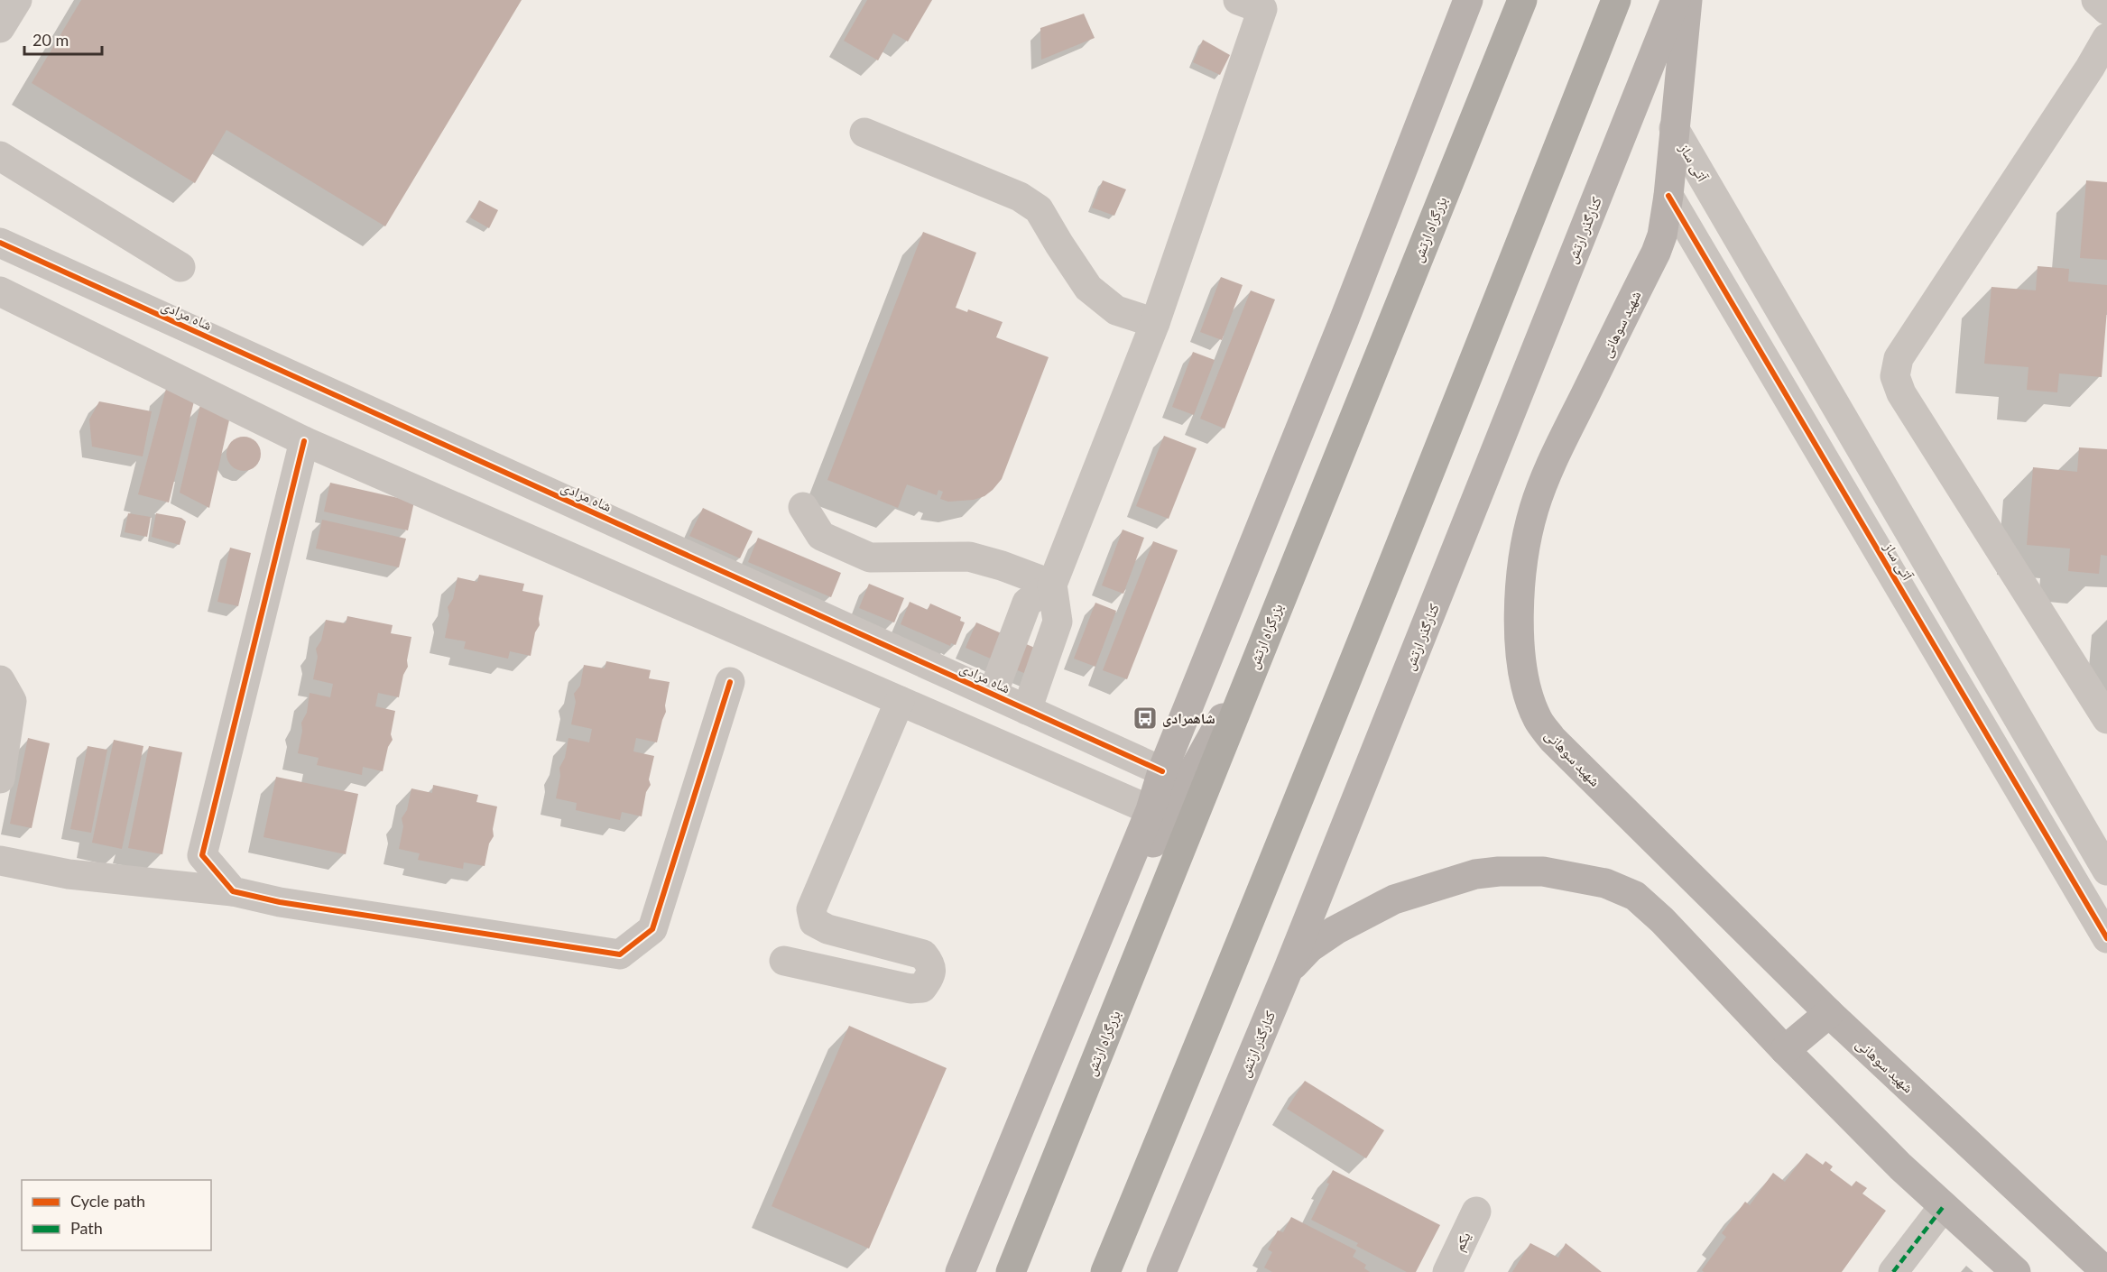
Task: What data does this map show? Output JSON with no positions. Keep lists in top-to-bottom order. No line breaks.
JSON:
{"streets":{"highway":["بزرگراه ارتش"],"main road":["کنارگذر ارتش","شهید سوهانی"],"street":["آتی ساز","شاه مرادی","یکم"]},"crossings":[["آتی ساز","شهید سوهانی"]],"places":{"bus stop":["شاهمرادی"]},"legend":["Cycle path","Path"],"scale_bar":"20 m"}
